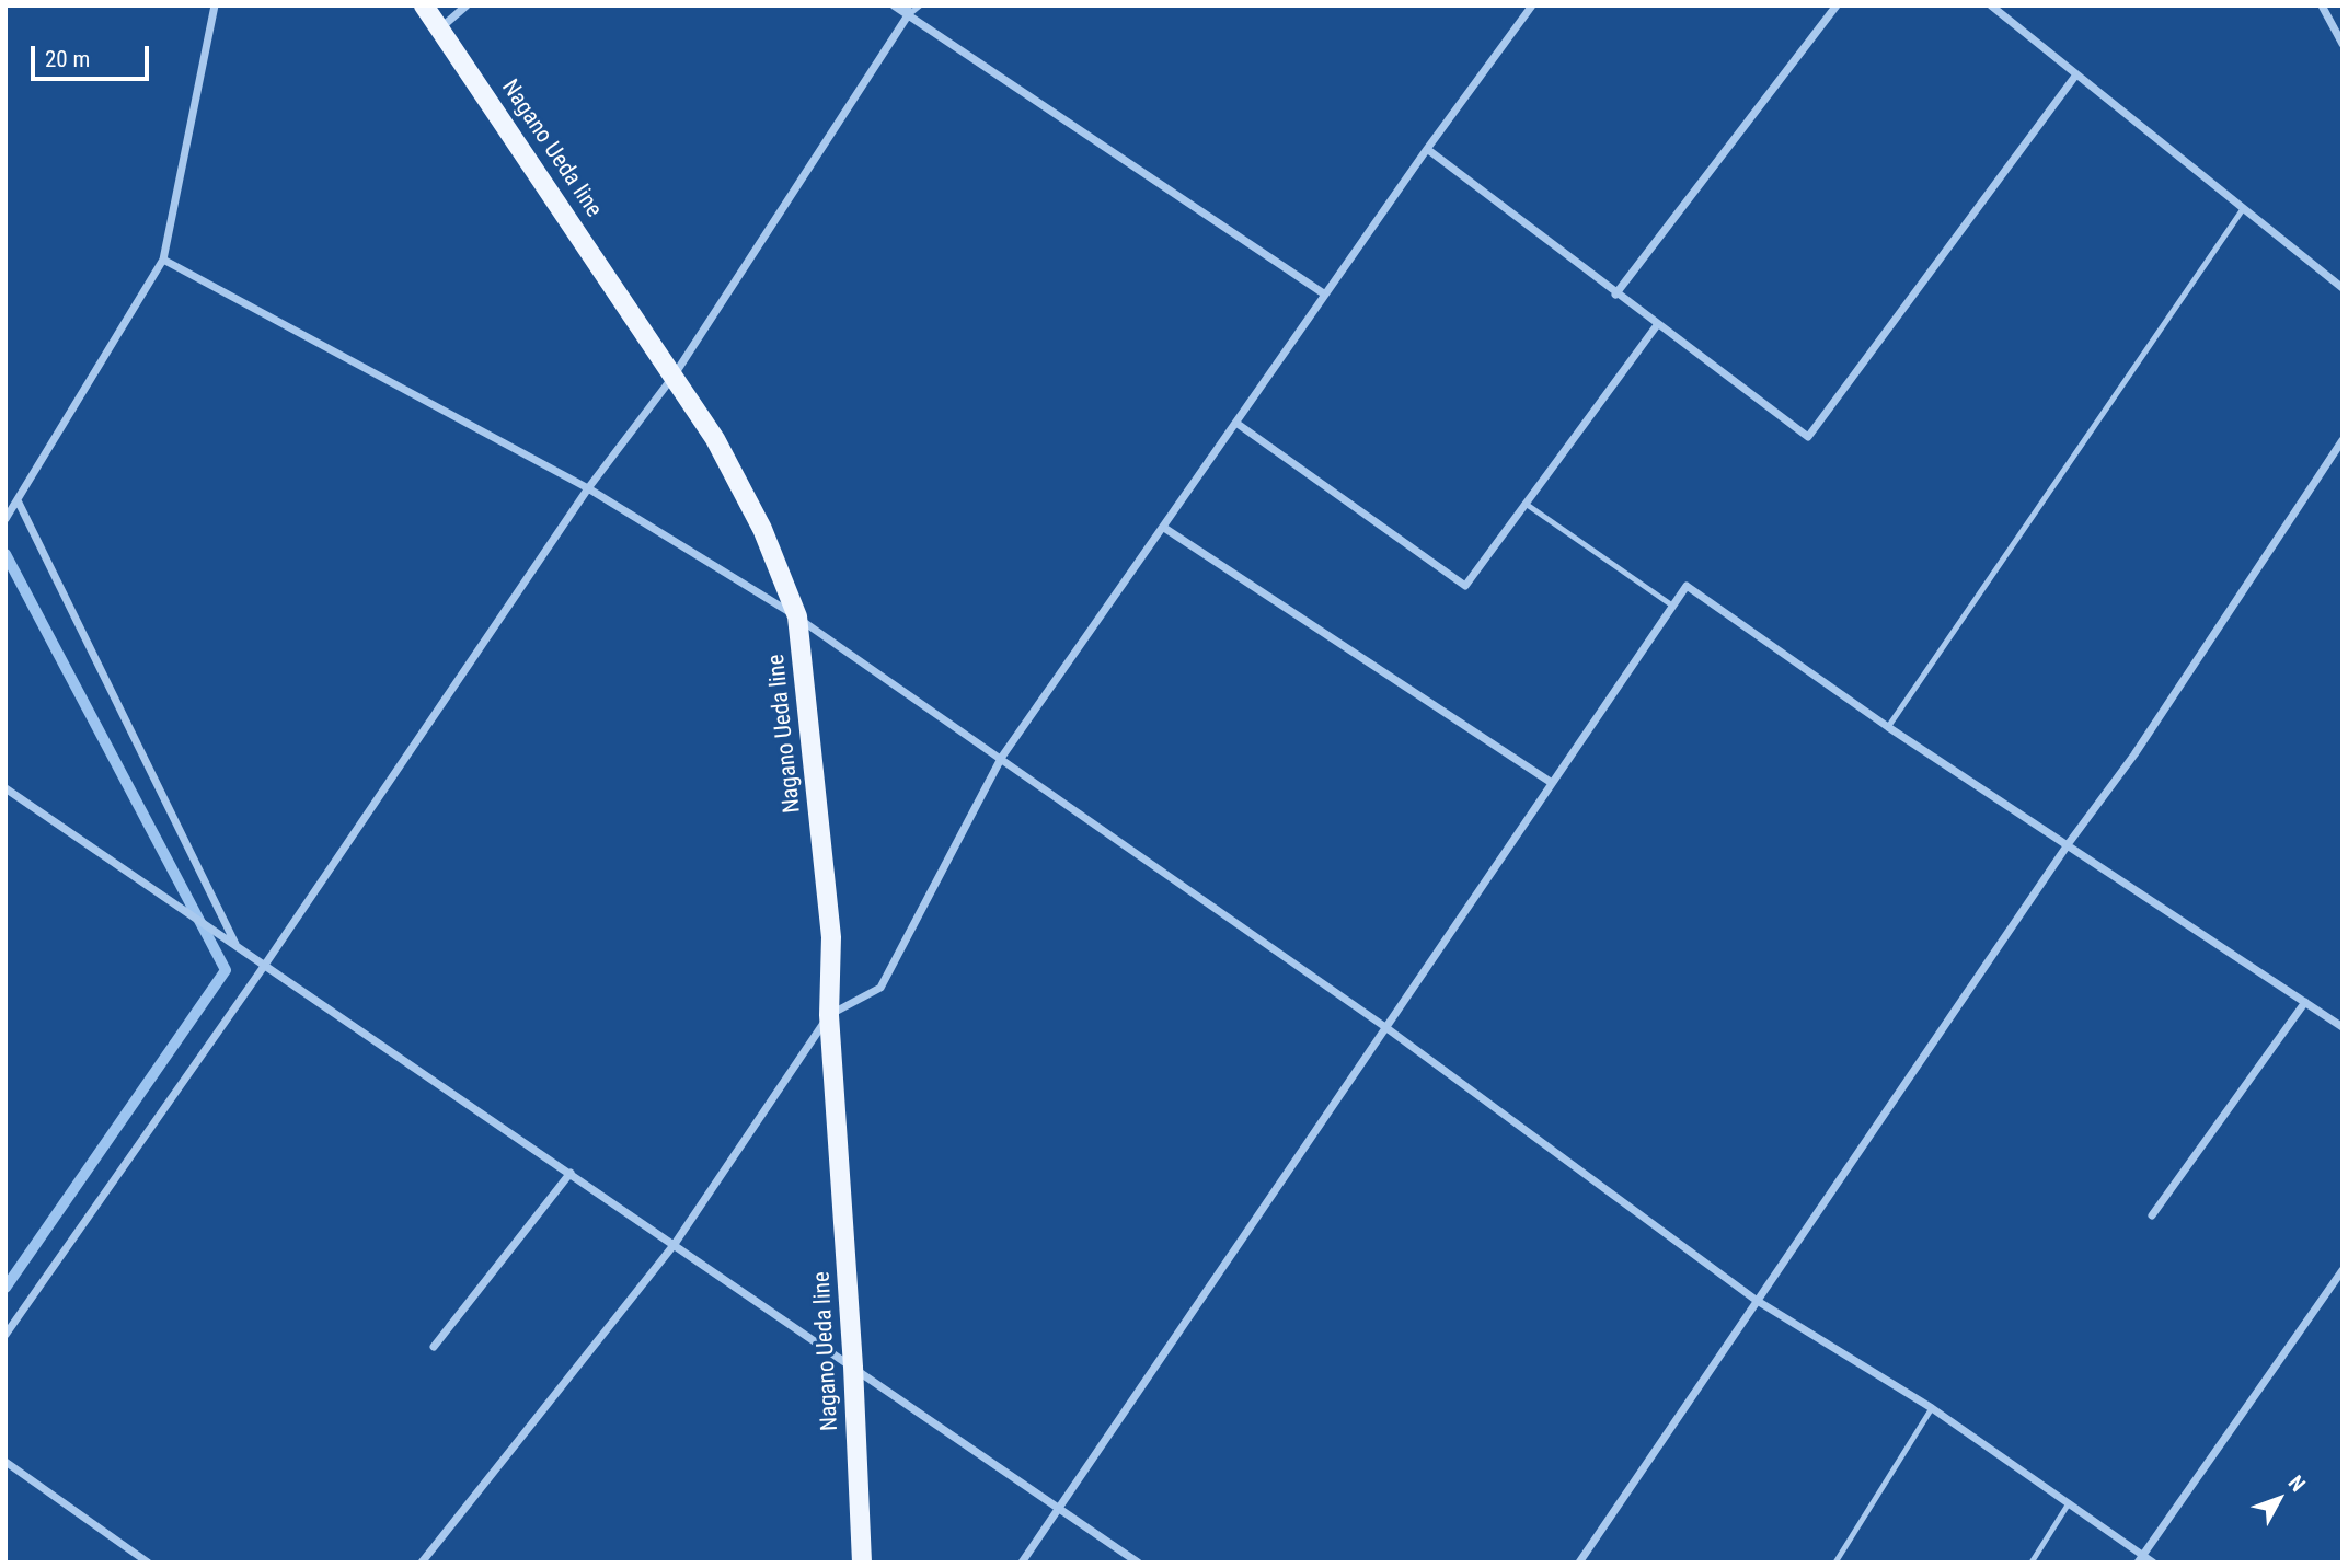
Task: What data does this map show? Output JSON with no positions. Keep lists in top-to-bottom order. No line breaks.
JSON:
{"streets":{"main road":["Nagano Ueda line"]},"scale_bar":"20 m","north":"top right"}
